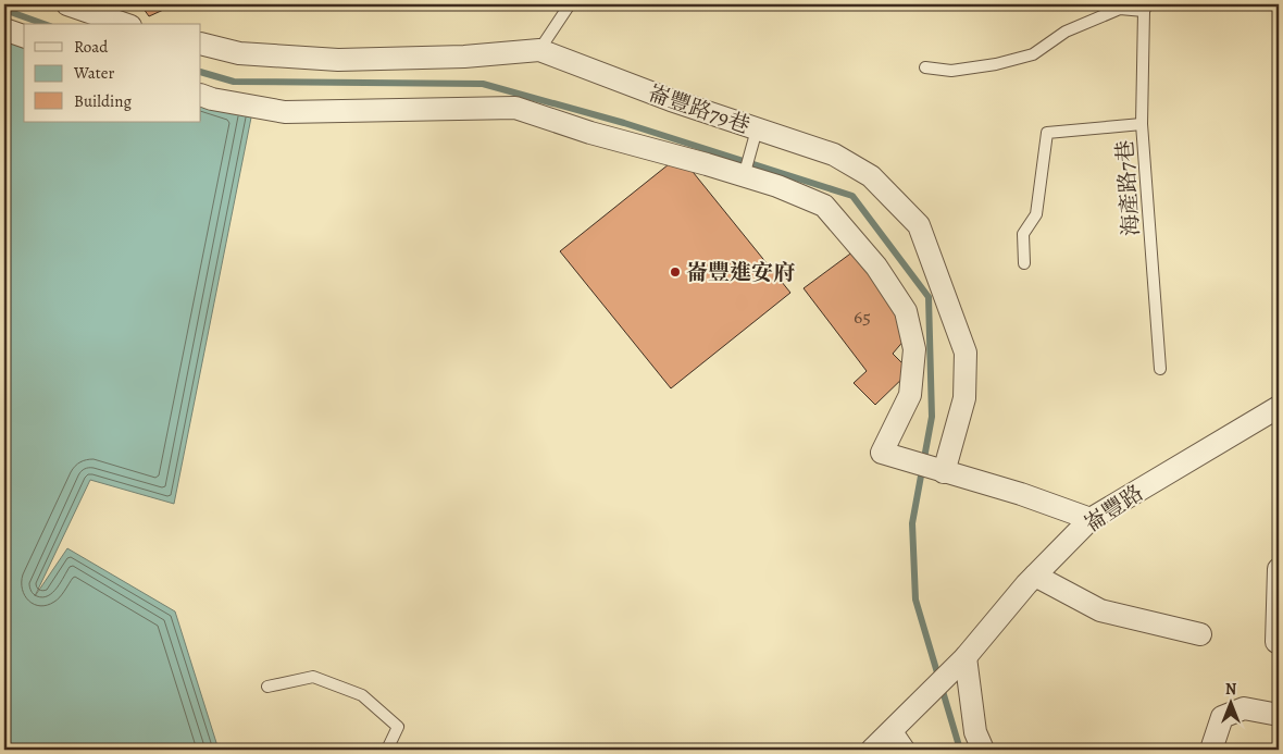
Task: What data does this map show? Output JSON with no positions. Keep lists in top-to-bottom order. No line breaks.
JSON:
{"streets":{"street":["崙豐路79巷","崙豐路"],"lane":["海產路7巷"]},"places":["崙豐進安府"],"house_numbers":["65"],"legend":["Road","Water","Building"],"north":"top"}
